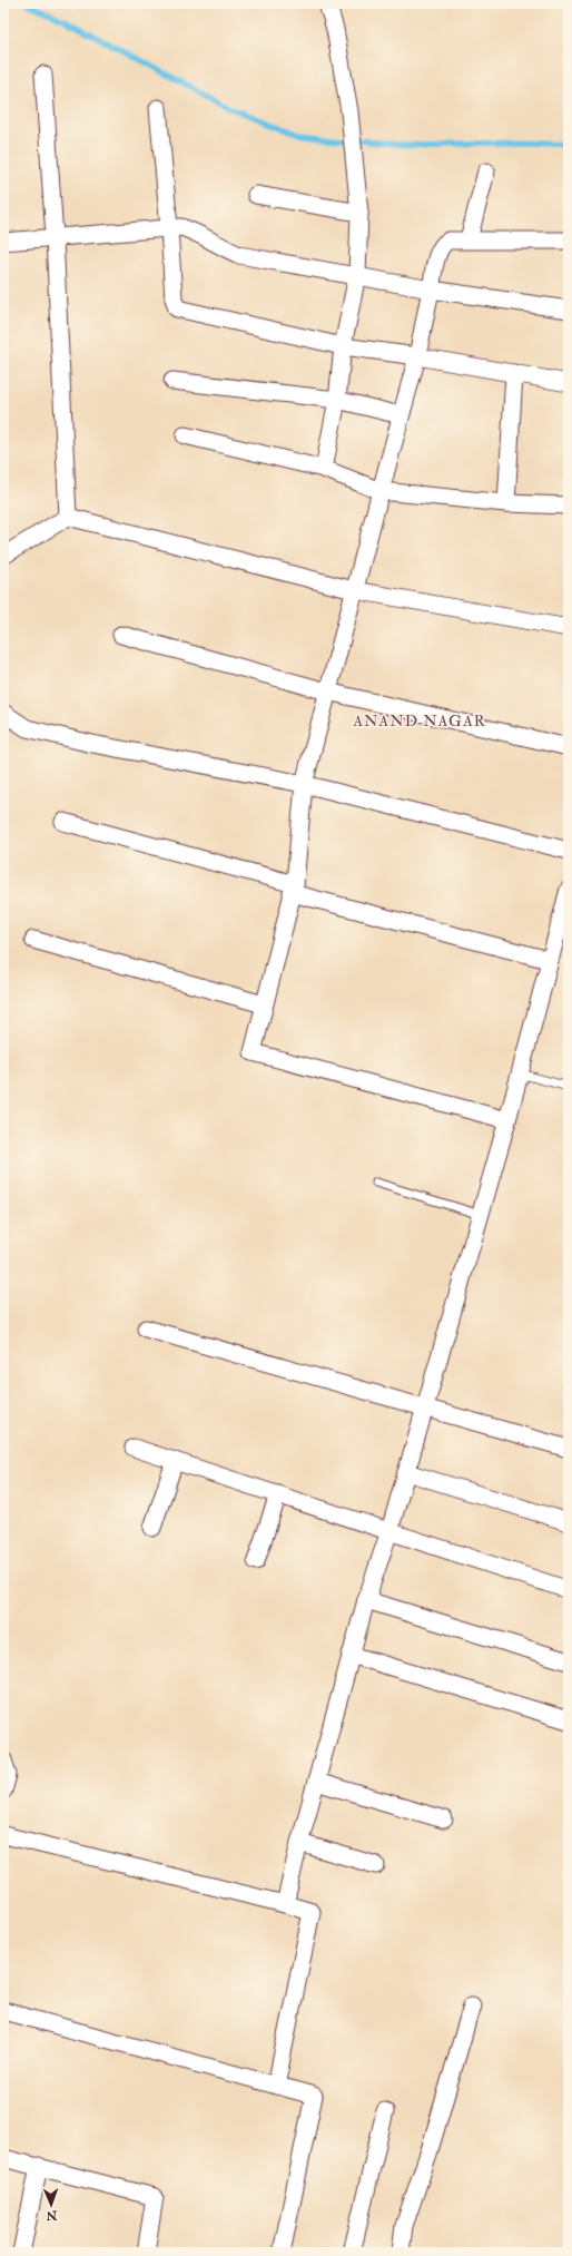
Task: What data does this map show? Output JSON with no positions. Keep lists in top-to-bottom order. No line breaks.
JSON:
{"districts":["ANAND NAGAR"],"north":"bottom"}
